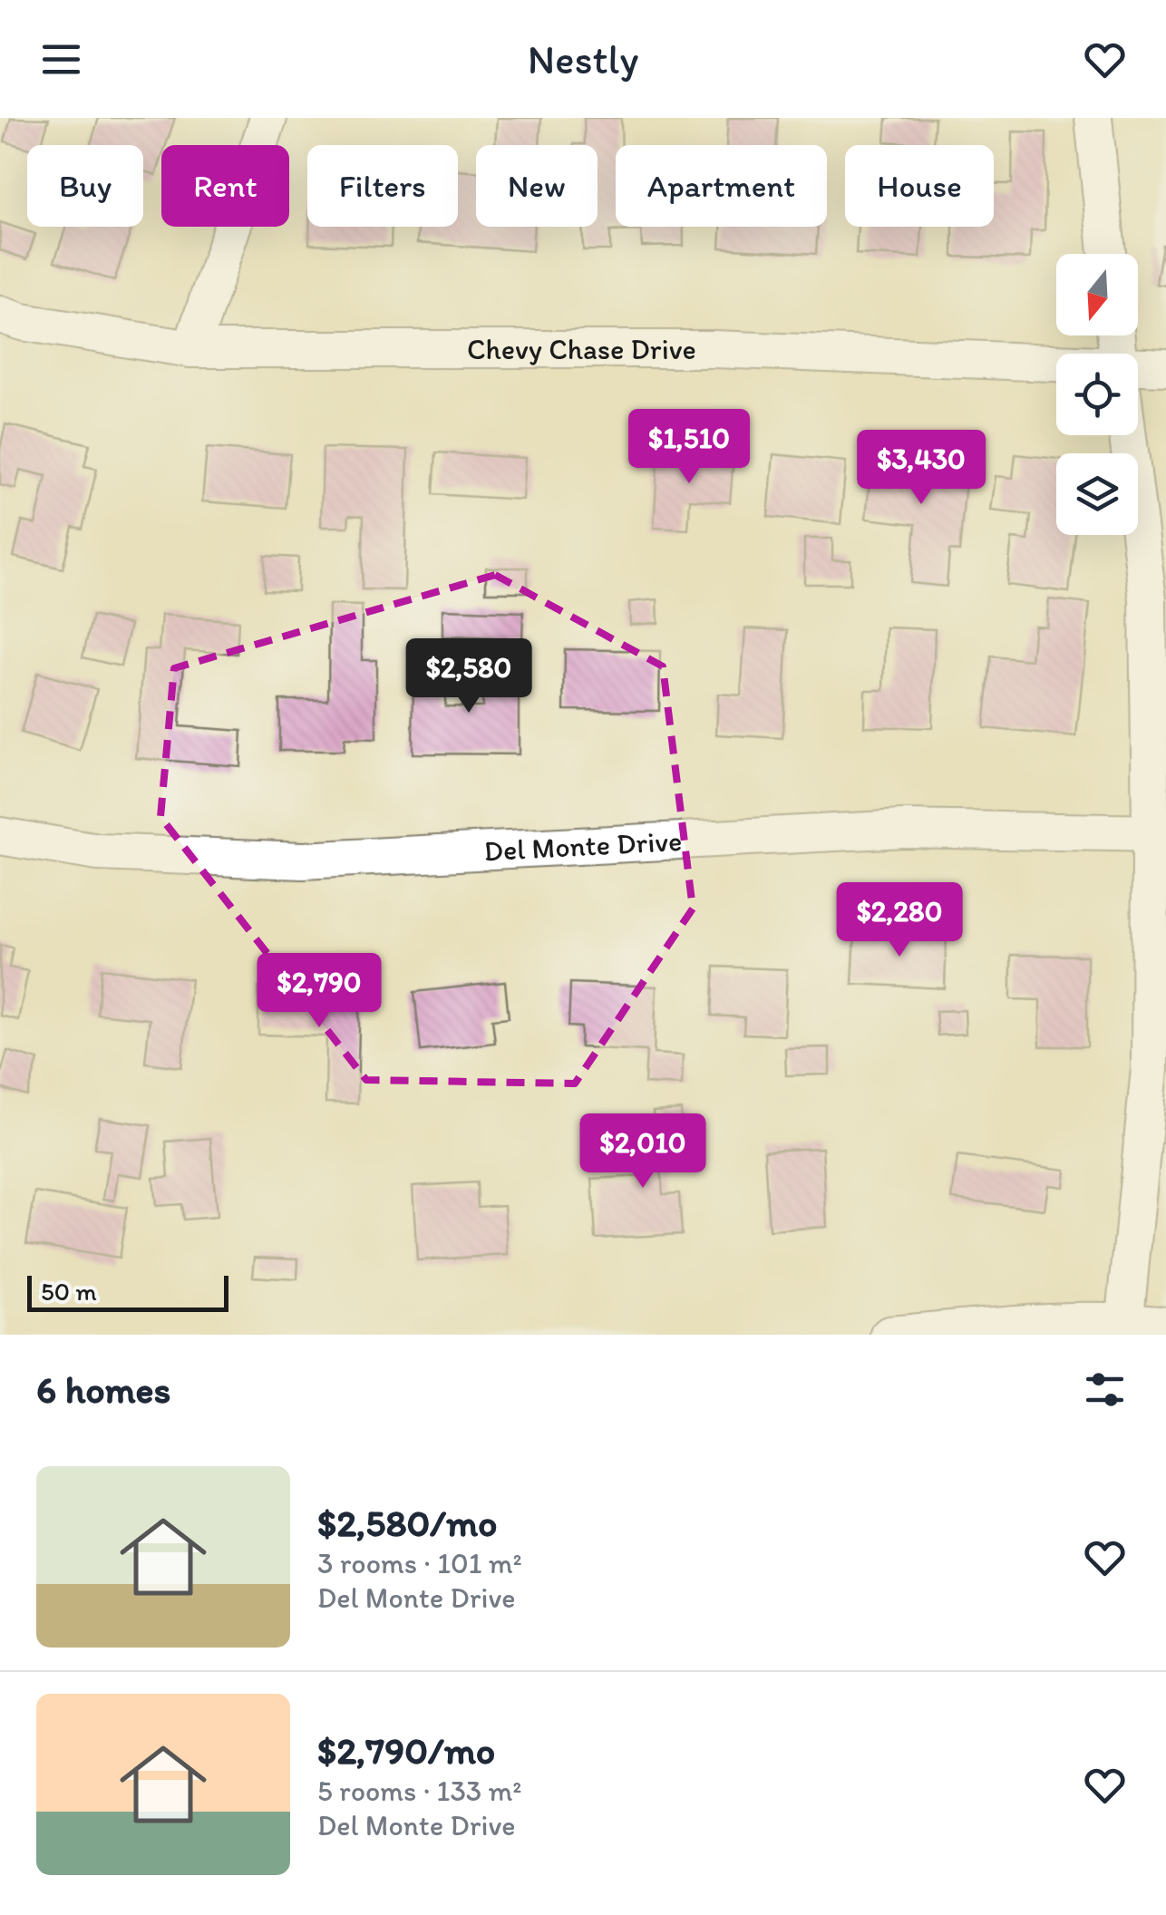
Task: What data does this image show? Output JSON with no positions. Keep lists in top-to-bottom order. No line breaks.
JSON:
{"streets":{"street":["Chevy Chase Drive","Del Monte Drive"]},"scale_bar":"50 m","north":"bottom","page":{"header":"Nestly","chip":["Buy","Rent","Filters","New","Apartment","House"],"price":["$1,510","$3,430","$2,580","$2,280","$2,790","$2,010"],"scale":"50 m","heading":"6 homes","list":[{"name":"$2,580/mo","note":"3 rooms · 101 m² · Del Monte Drive"},{"name":"$2,790/mo","note":"5 rooms · 133 m² · Del Monte Drive"}]}}
